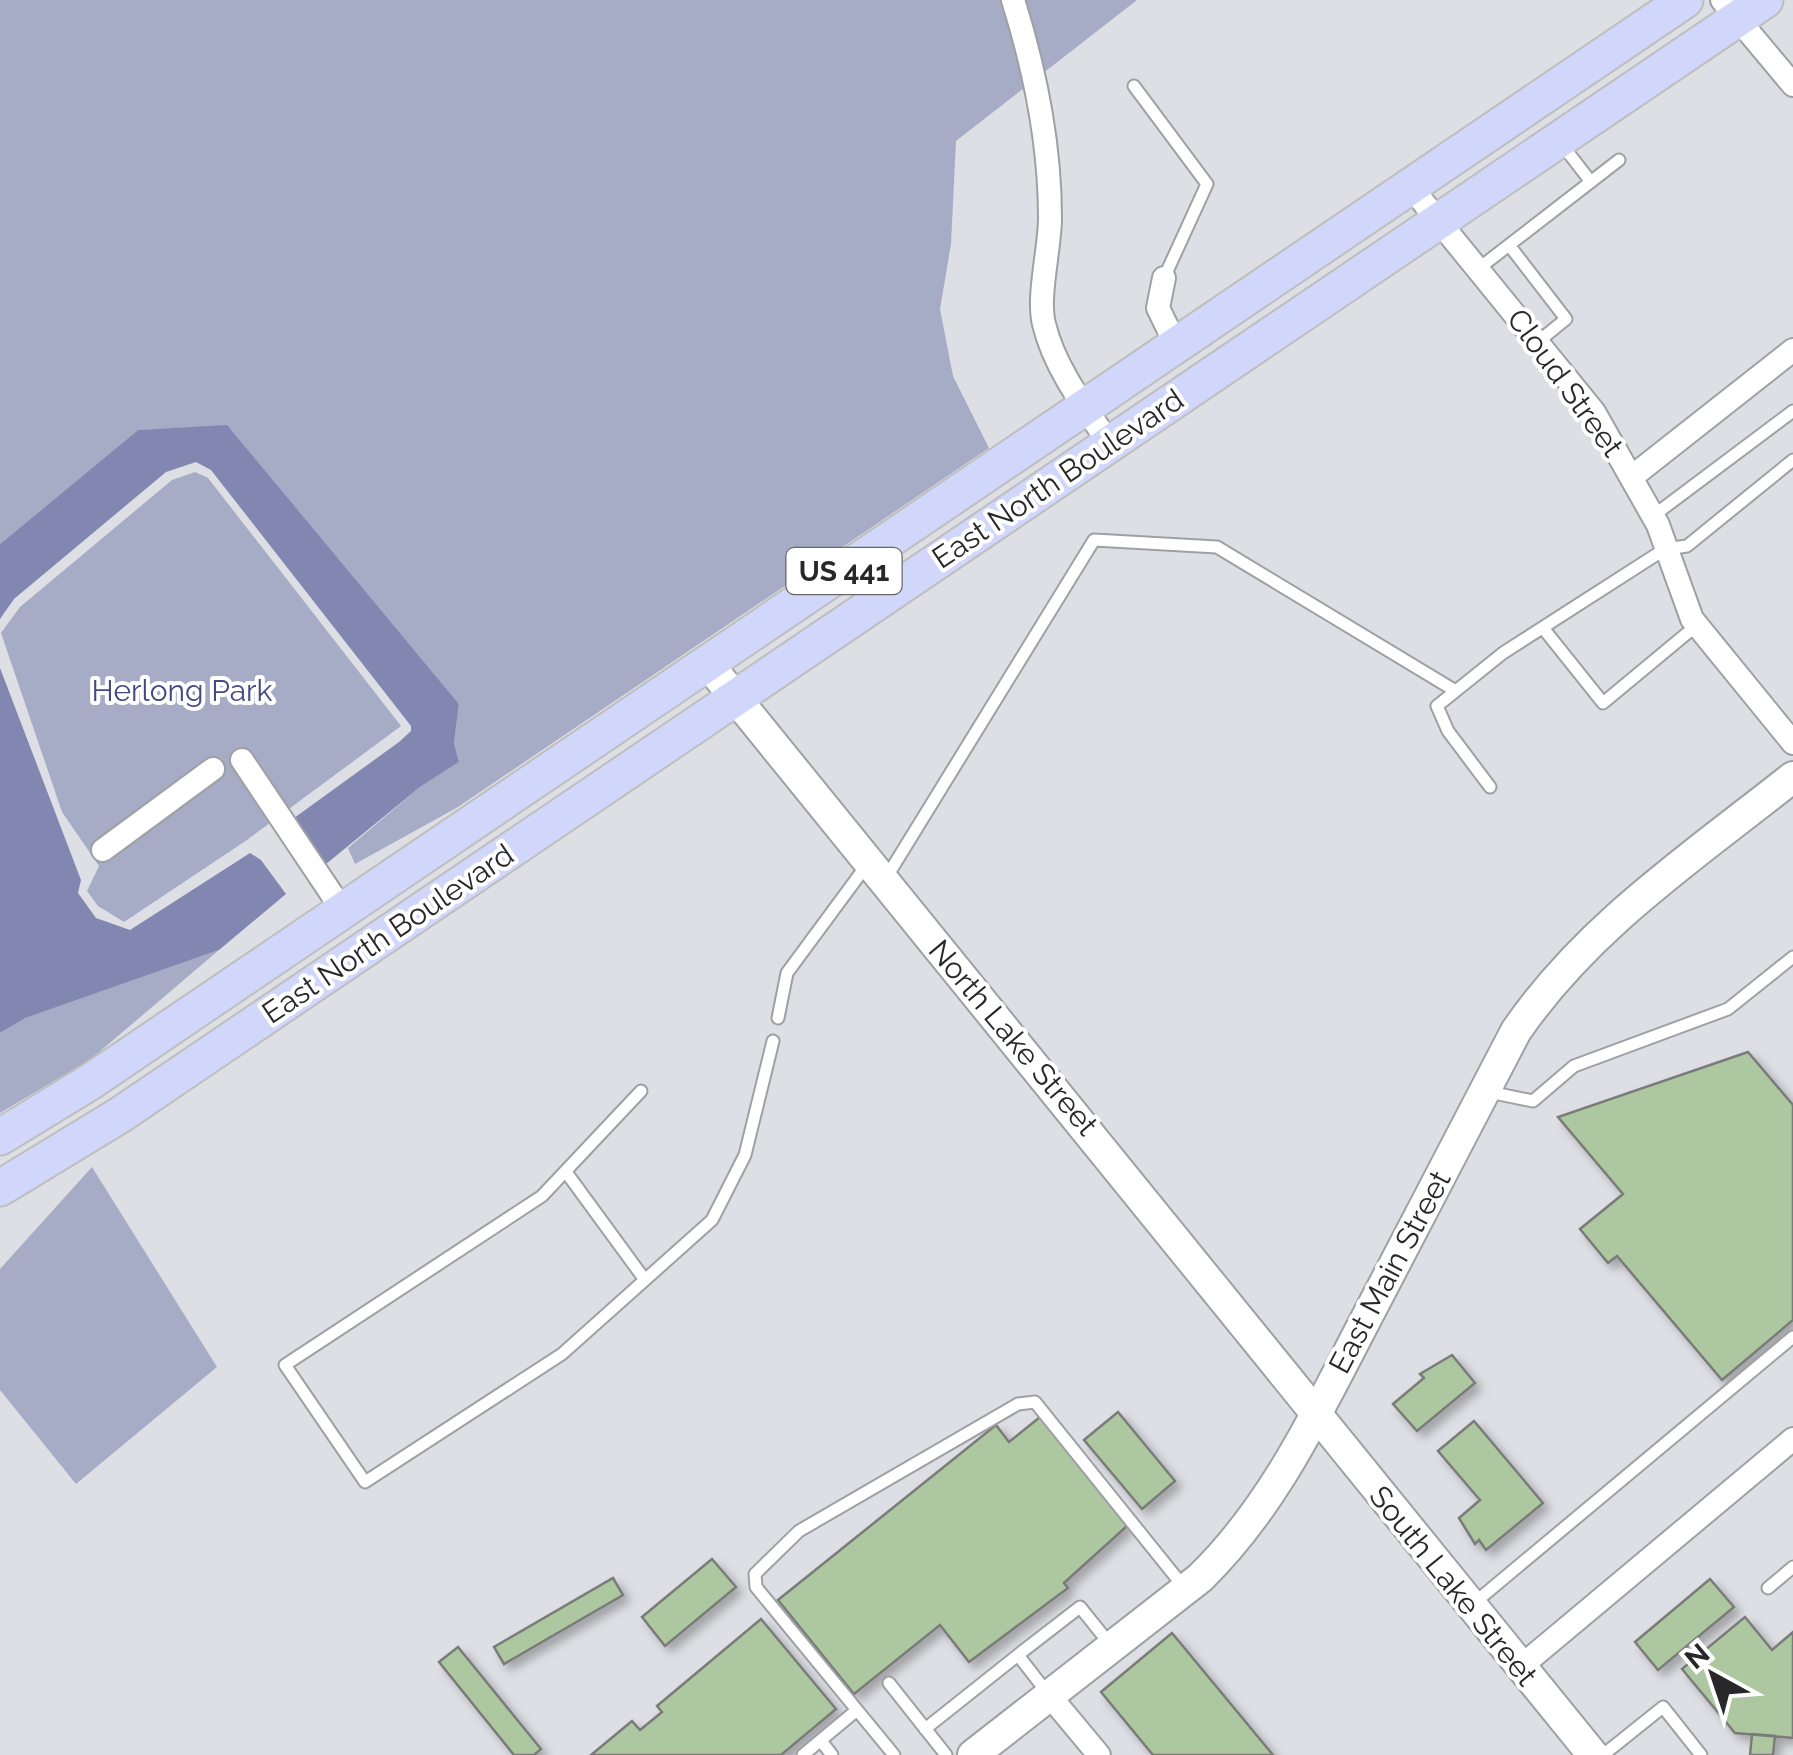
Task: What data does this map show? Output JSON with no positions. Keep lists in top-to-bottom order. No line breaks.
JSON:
{"streets":{"main road":["East North Boulevard","US 441"],"street":["Cloud Street","North Lake Street","East Main Street","South Lake Street"]},"crossings":[["Cloud Street","East North Boulevard"],["East North Boulevard","North Lake Street"],["North Lake Street","East Main Street"],["North Lake Street","South Lake Street"],["East Main Street","South Lake Street"]],"parks":["Herlong Park"],"north":"top left"}
